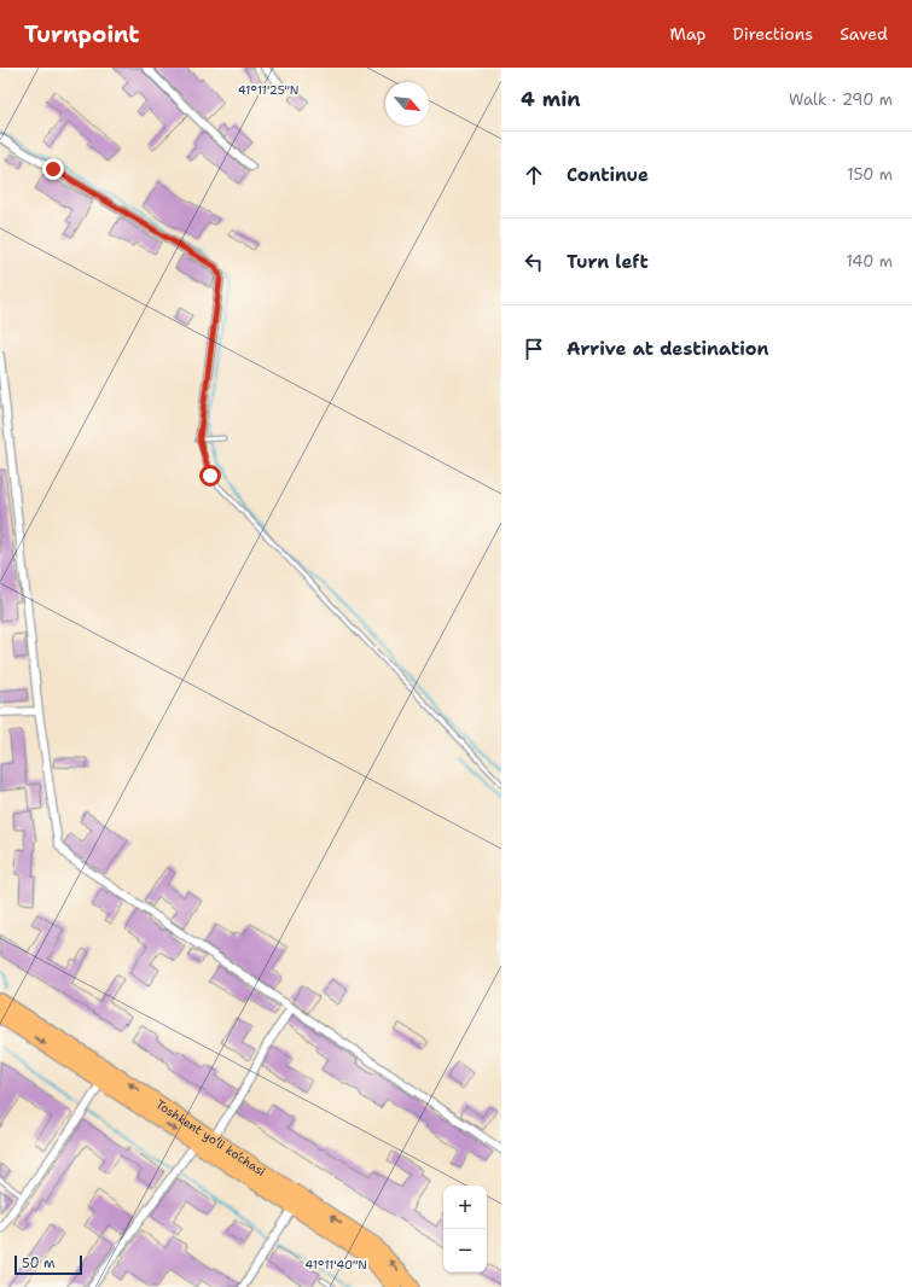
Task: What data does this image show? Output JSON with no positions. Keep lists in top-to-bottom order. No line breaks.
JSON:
{"streets":{"highway":["Toshkent yo‘li ko‘chasi"]},"scale_bar":"50 m","north":"bottom right","page":{"header":"Turnpoint","nav":["Map","Directions","Saved"],"heading":["4 min","Walk · 290 m"],"list":[["Continue","150 m"],["Turn left","140 m"],"Arrive at destination"],"map_buttons":["+","−"],"scale":"50 m"},"coordinates":["41°11'25\"N","41°11'40\"N"]}
